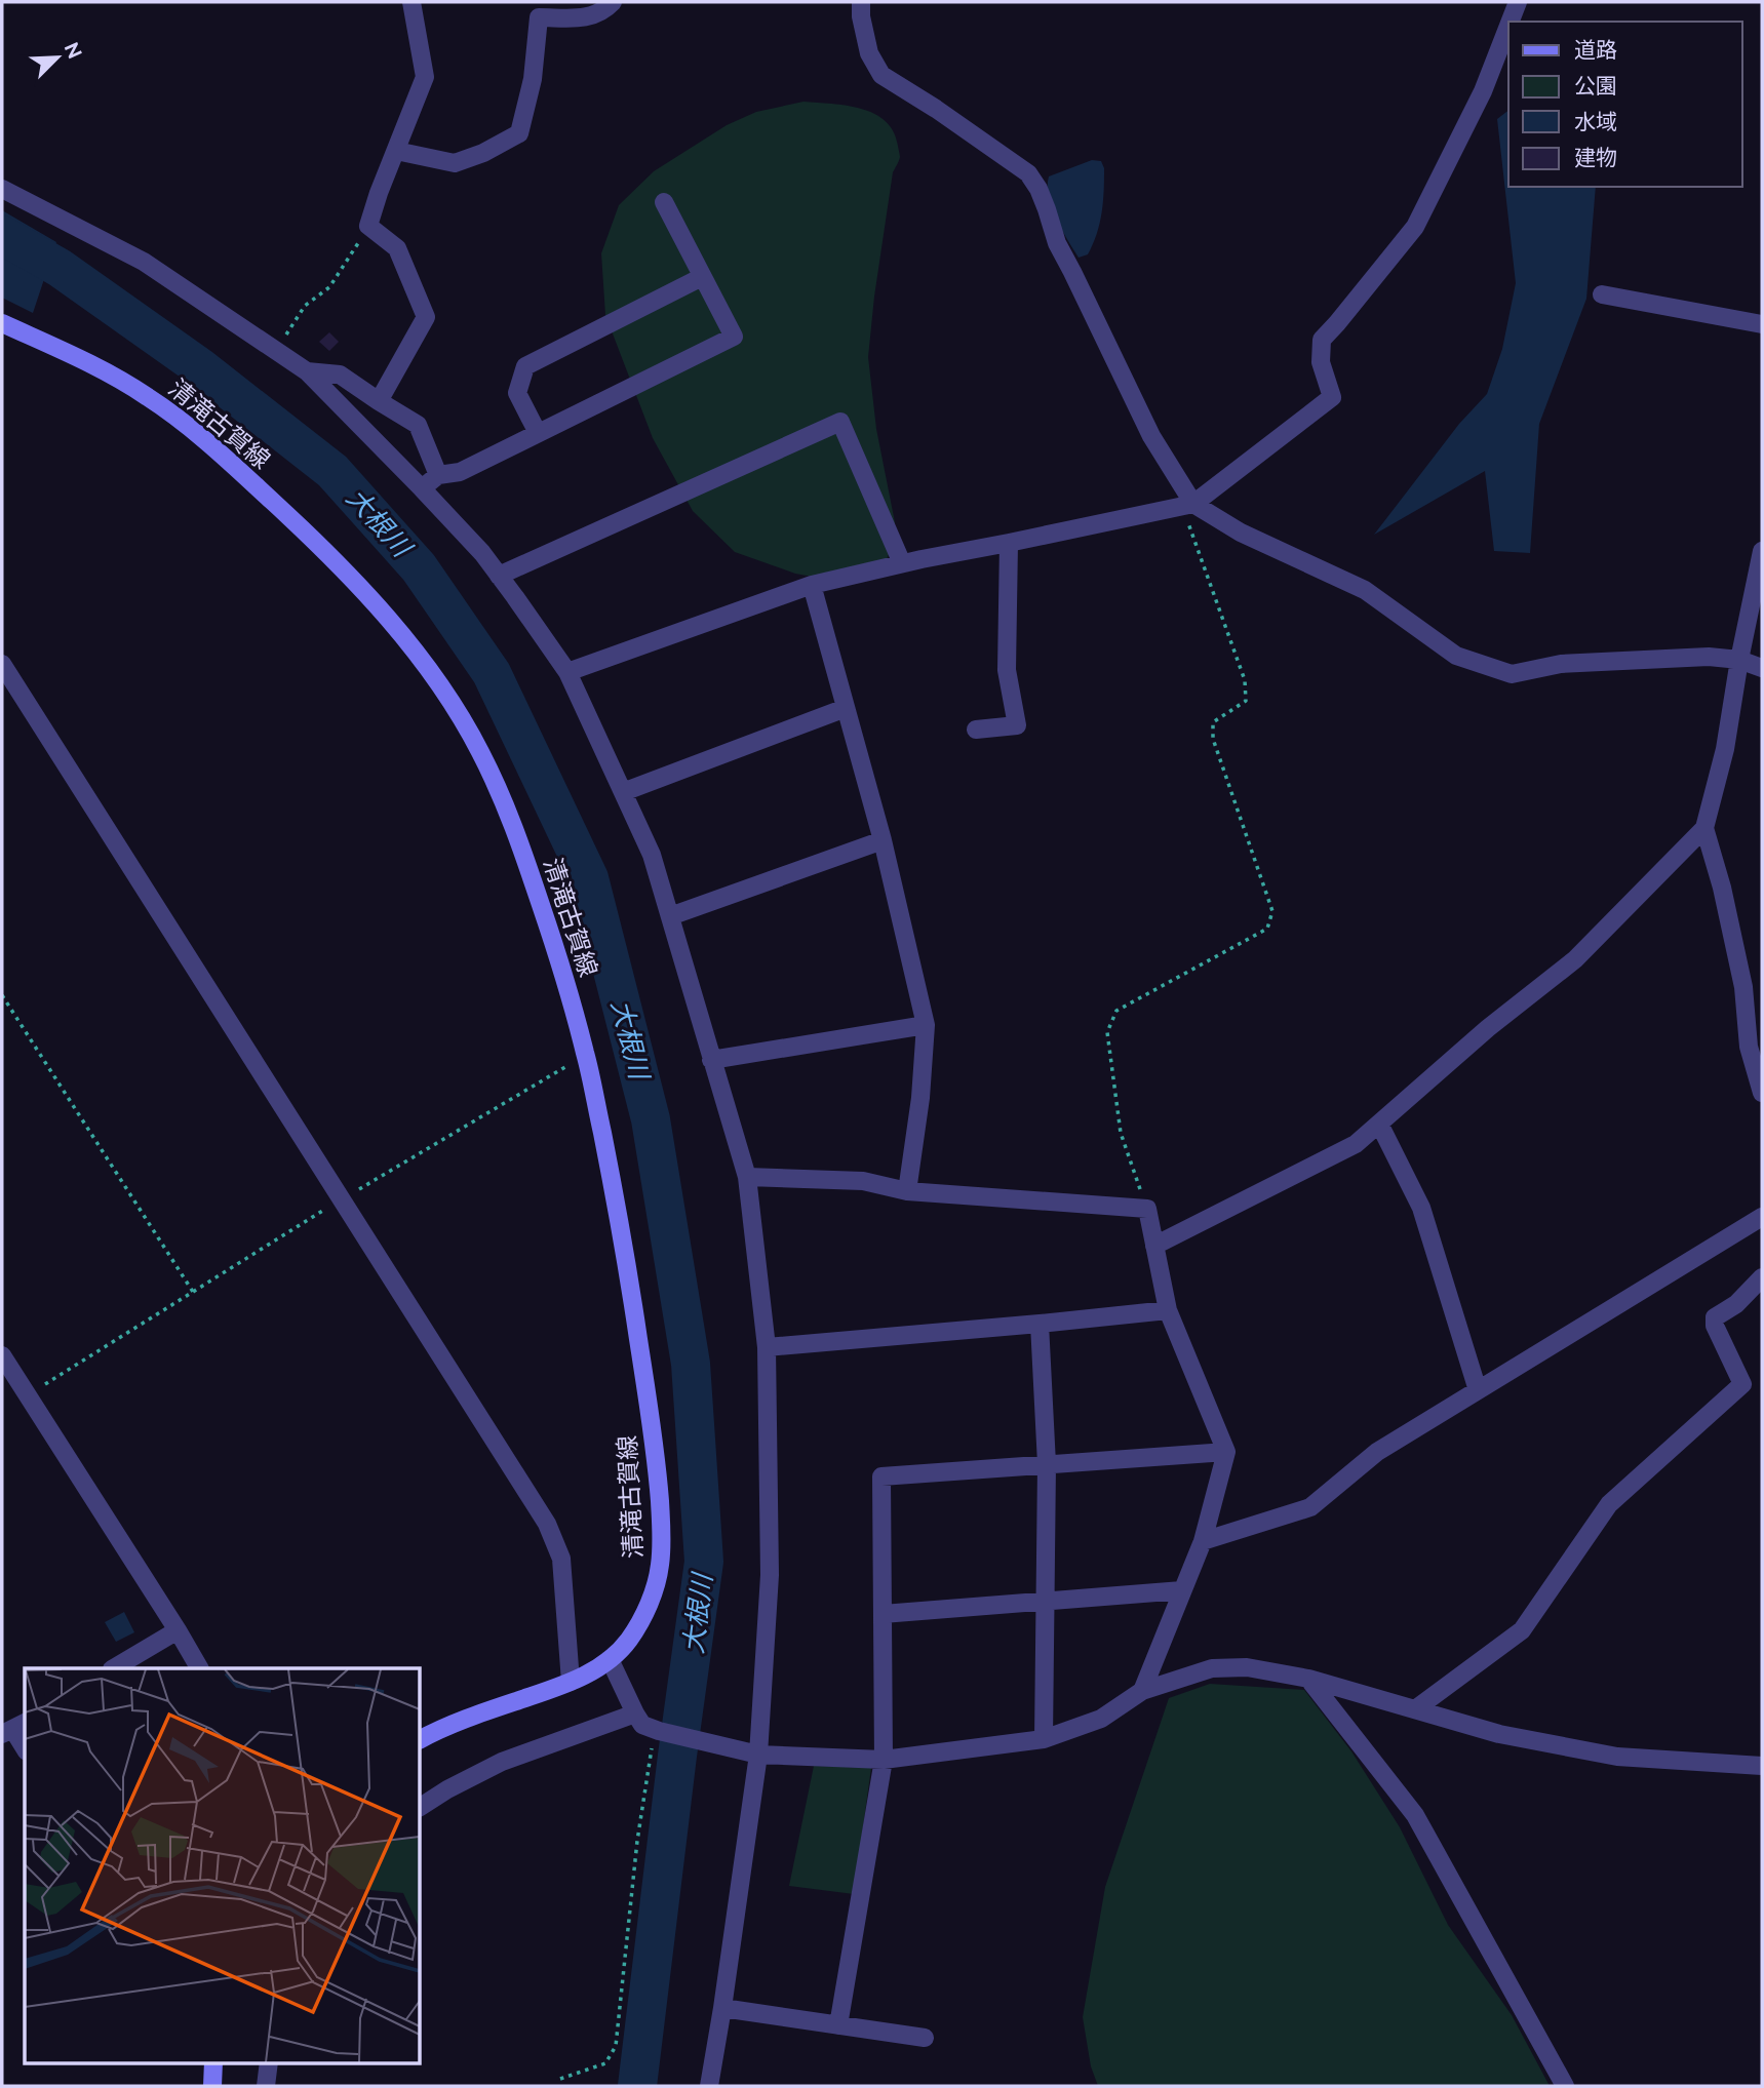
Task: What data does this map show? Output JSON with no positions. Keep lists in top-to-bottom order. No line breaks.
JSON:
{"streets":{"main road":["清滝古賀線"]},"water":["大根川"],"legend":["道路","公園","水域","建物"],"north":"top right"}
